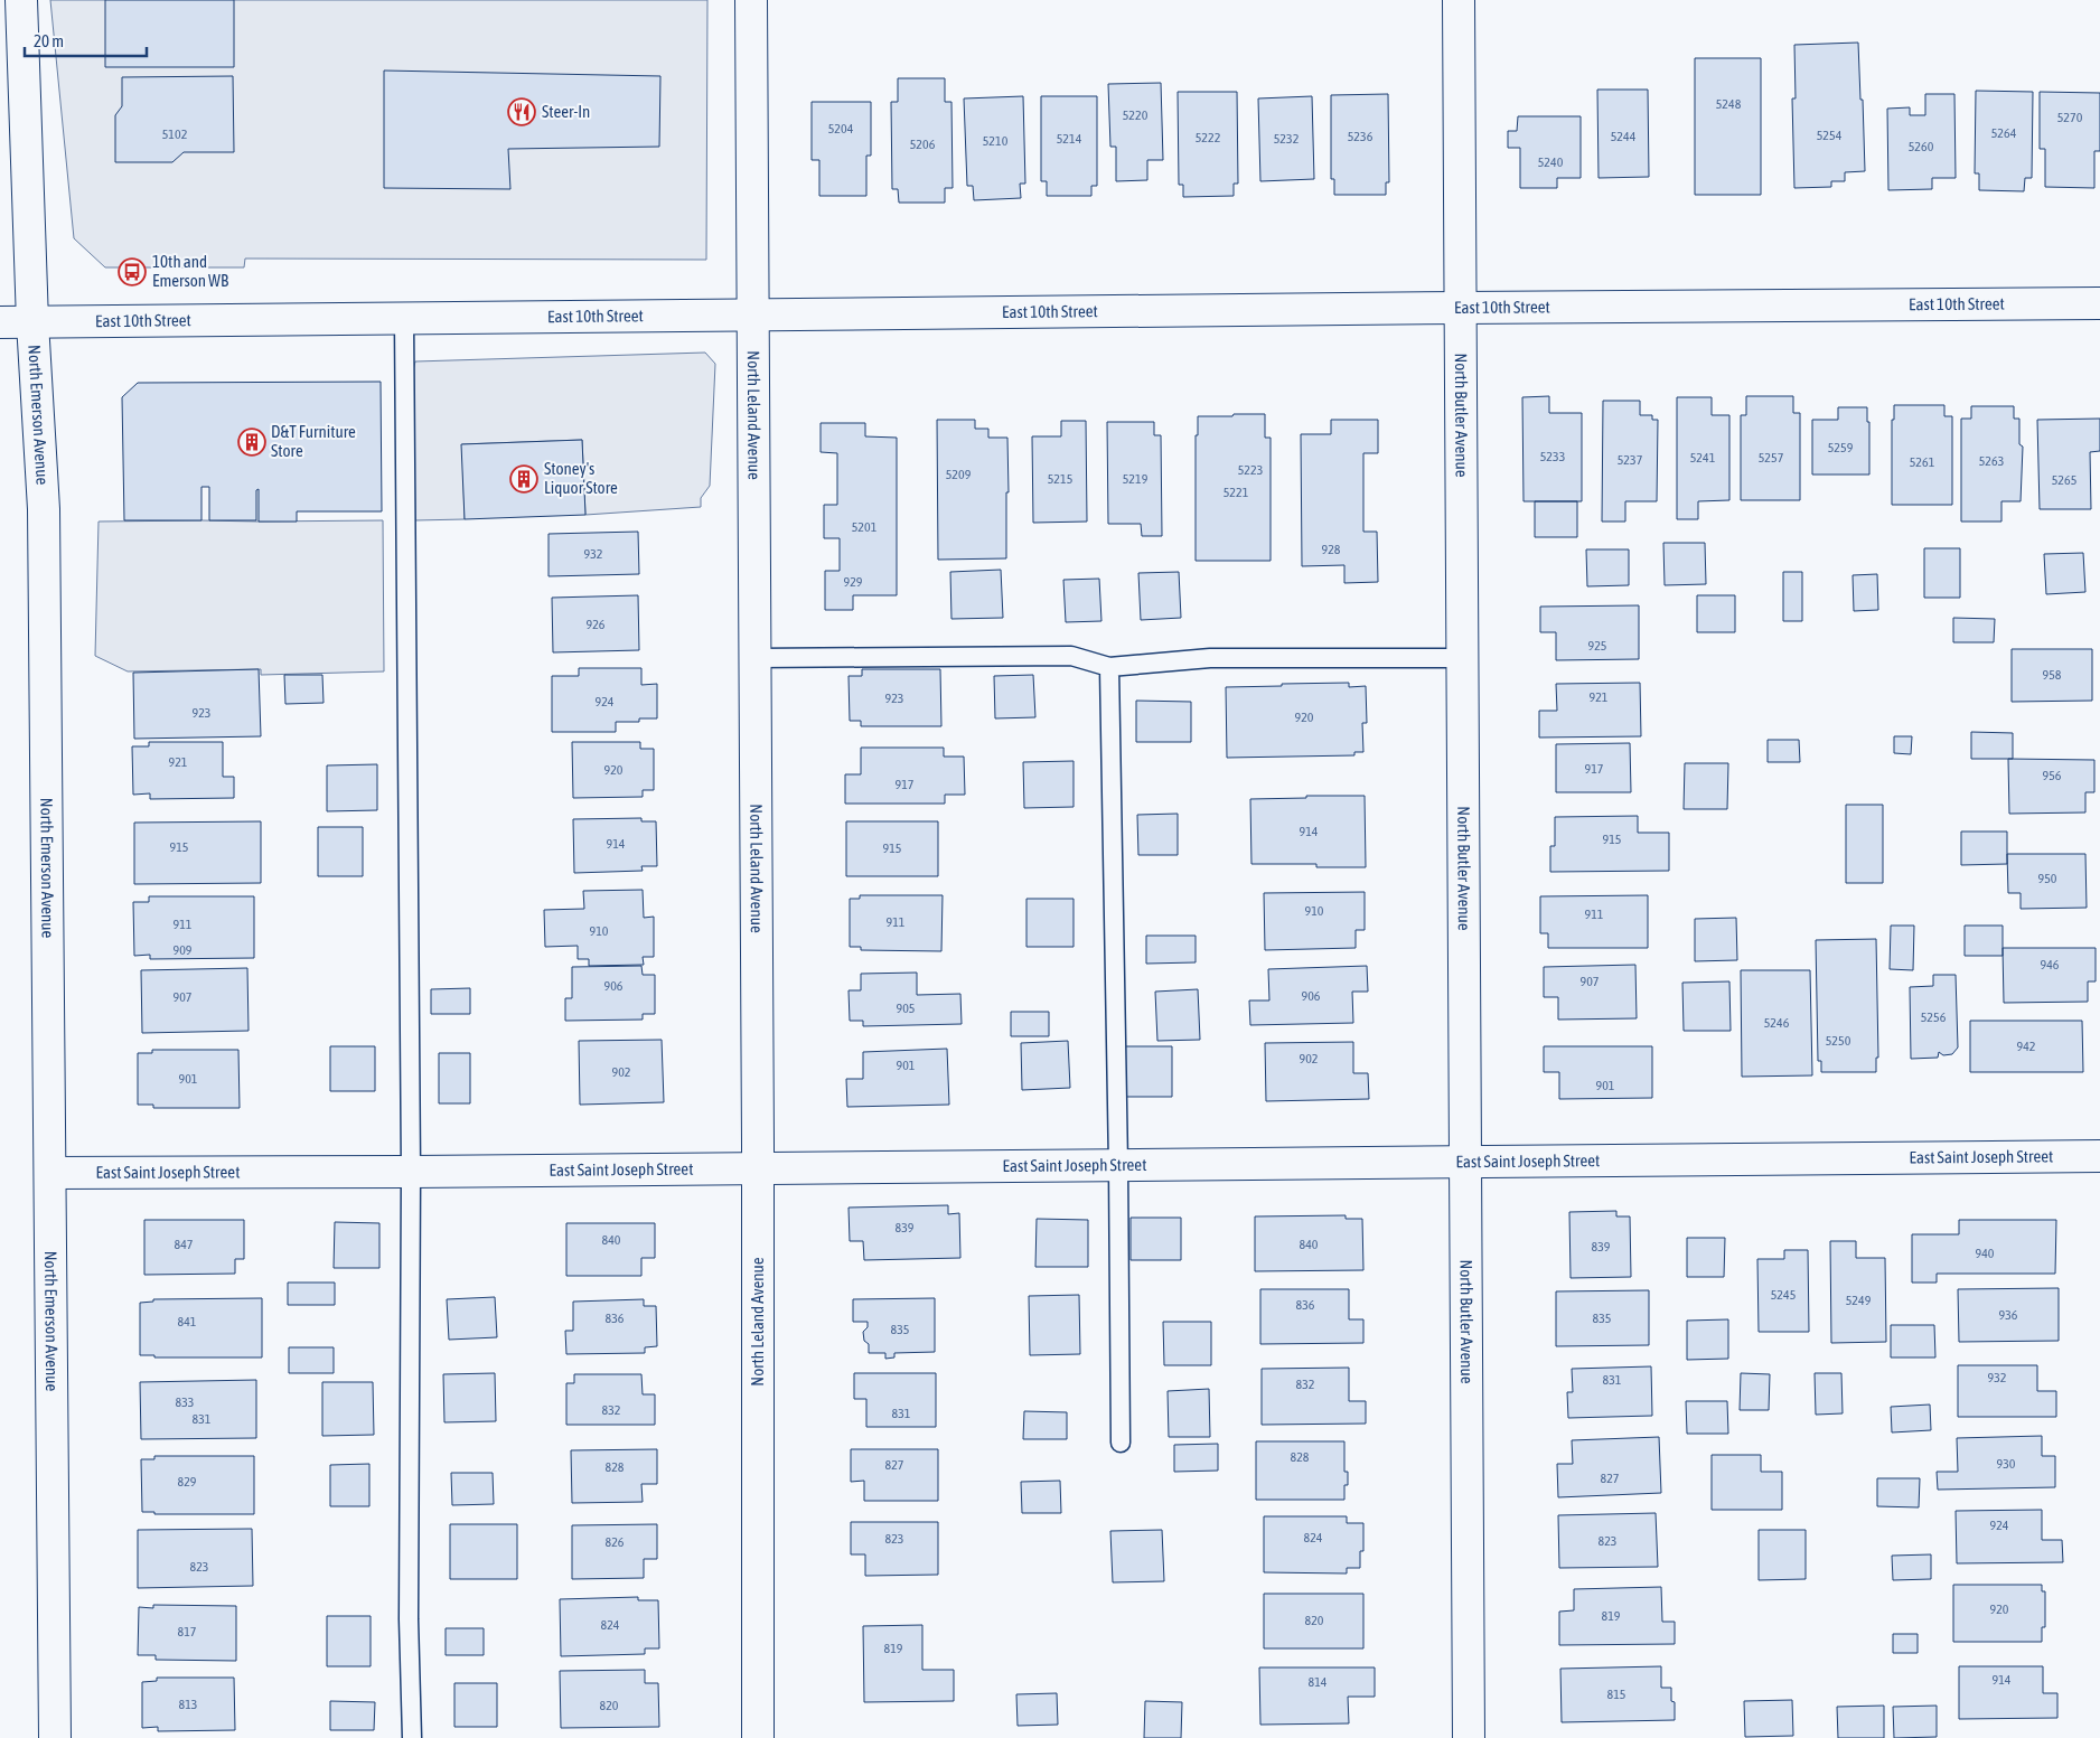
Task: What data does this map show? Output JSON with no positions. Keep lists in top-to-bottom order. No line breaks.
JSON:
{"streets":{"street":["East 10th Street","North Emerson Avenue","North Leland Avenue","North Butler Avenue","East Saint Joseph Street"]},"crossings":[["East 10th Street","North Emerson Avenue"],["East 10th Street","North Leland Avenue"],["East 10th Street","North Butler Avenue"],["North Emerson Avenue","East Saint Joseph Street"],["North Leland Avenue","East Saint Joseph Street"],["North Butler Avenue","East Saint Joseph Street"]],"places":{"restaurant":["Steer-In"],"bus stop":["10th and Emerson WB"],"building":["D&T Furniture Store","Stoney's Liquor Store"]},"house_numbers":["5248","5220","5270","5204","5264","5102","5254","5236","5244","5222","5214","5232","5210","5206","5260","5240","5259","5233","5241","5257","5237","5263","5261","5223","5209","5215","5219","5265","5221","5201","928","932","929","926","925","958","921","923","924","923","920","921","917","920","956","917","914","915","914","915","915","950","910","911","911","911","910","909","946","907","906","906","907","905","5256","5246","5250","942","902","901","902","901","901","839","840","847","840","839","940","5245","5249","836","936","836","835","841","835","932","831","832","833","832","831","831","828","930","827","828","827","829","924","824","823","823","826","823","920","819","820","824","817","819","914","814","815","813","820"],"scale_bar":"20 m"}
